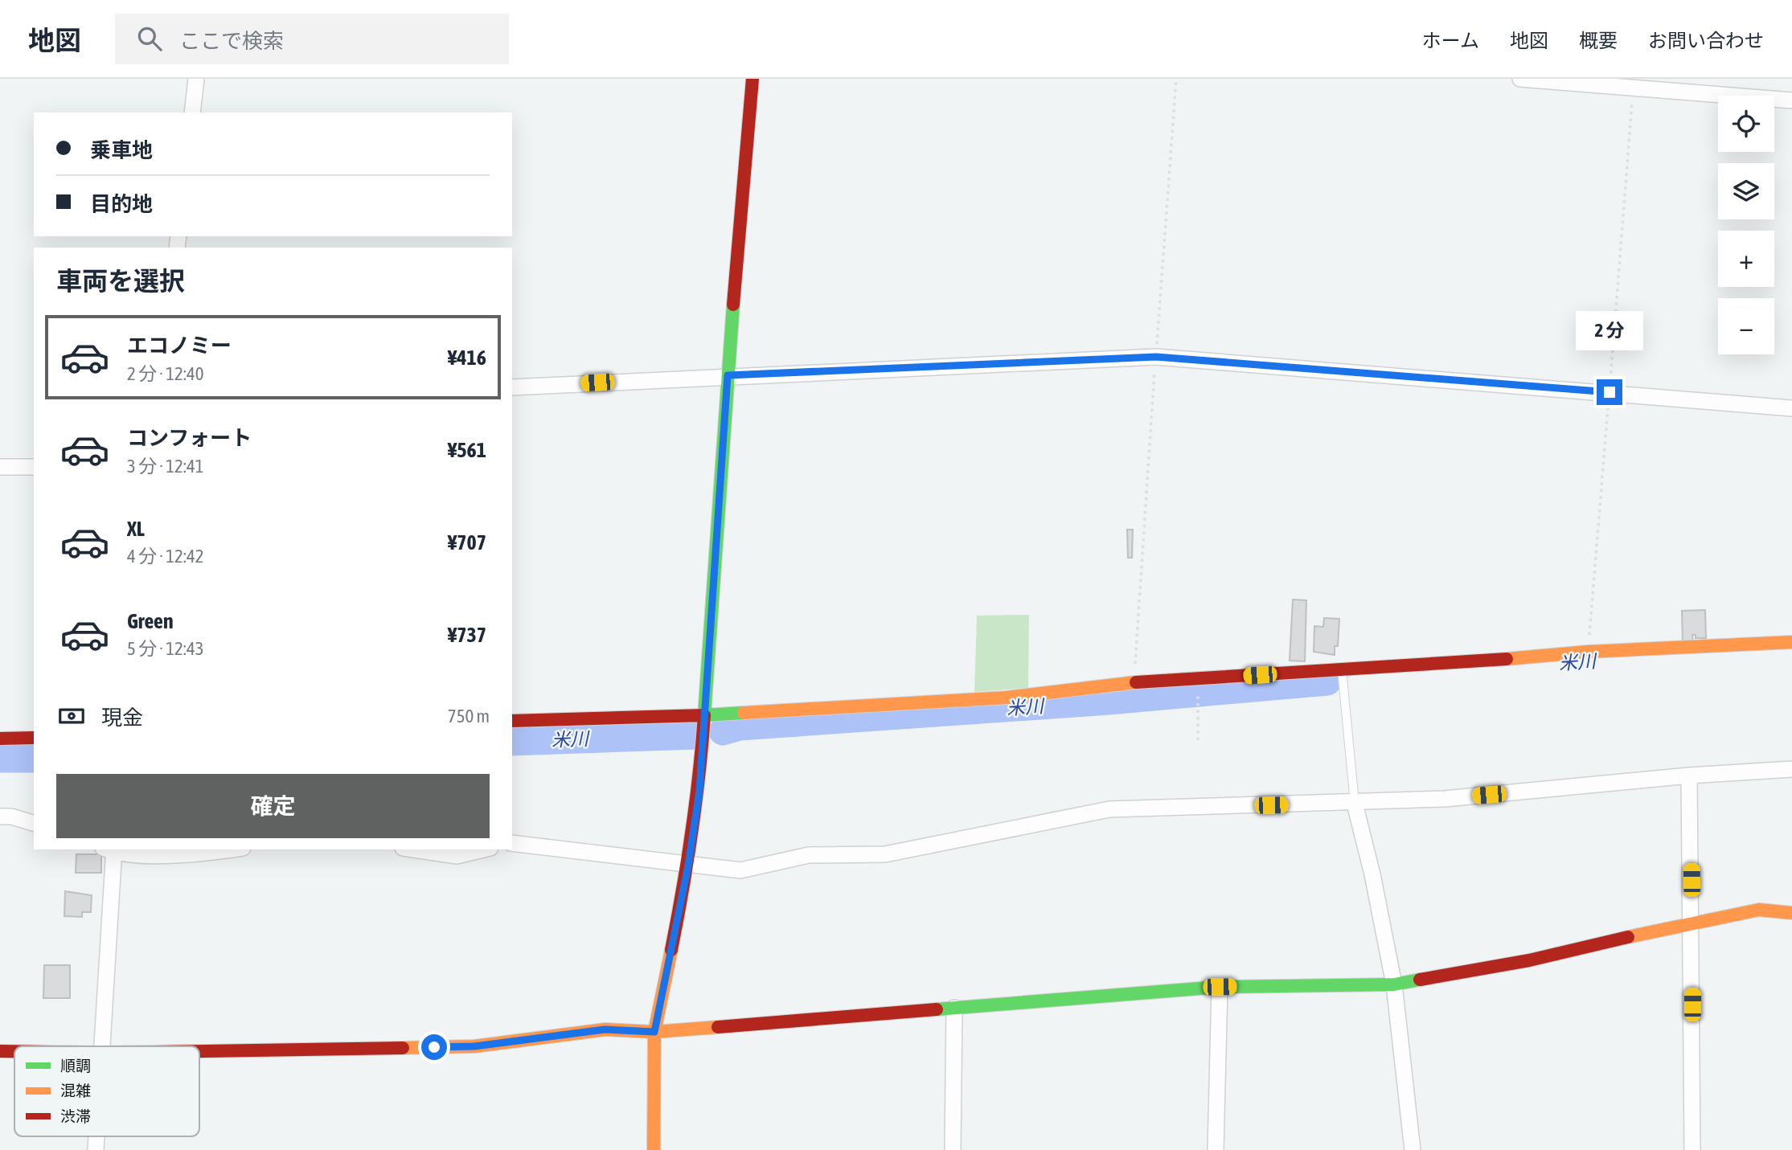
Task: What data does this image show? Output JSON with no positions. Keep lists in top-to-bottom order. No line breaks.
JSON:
{"water":["米川"],"legend":["順調","混雑","渋滞"],"page":{"header":"地図","search":"ここで検索","nav":["ホーム","地図","概要","お問い合わせ"],"map_buttons":["+","−"],"banner":["乗車地","目的地"],"heading":"車両を選択","bubble":"2 分","list":[{"name":"エコノミー","note":"2 分 · 12:40","value":"¥416"},{"name":"コンフォート","note":"3 分 · 12:41","value":"¥561"},{"name":"XL","note":"4 分 · 12:42","value":"¥707"},{"name":"Green","note":"5 分 · 12:43","value":"¥737"}],"pay":["現金","750 m"],"buttons":"確定"}}
